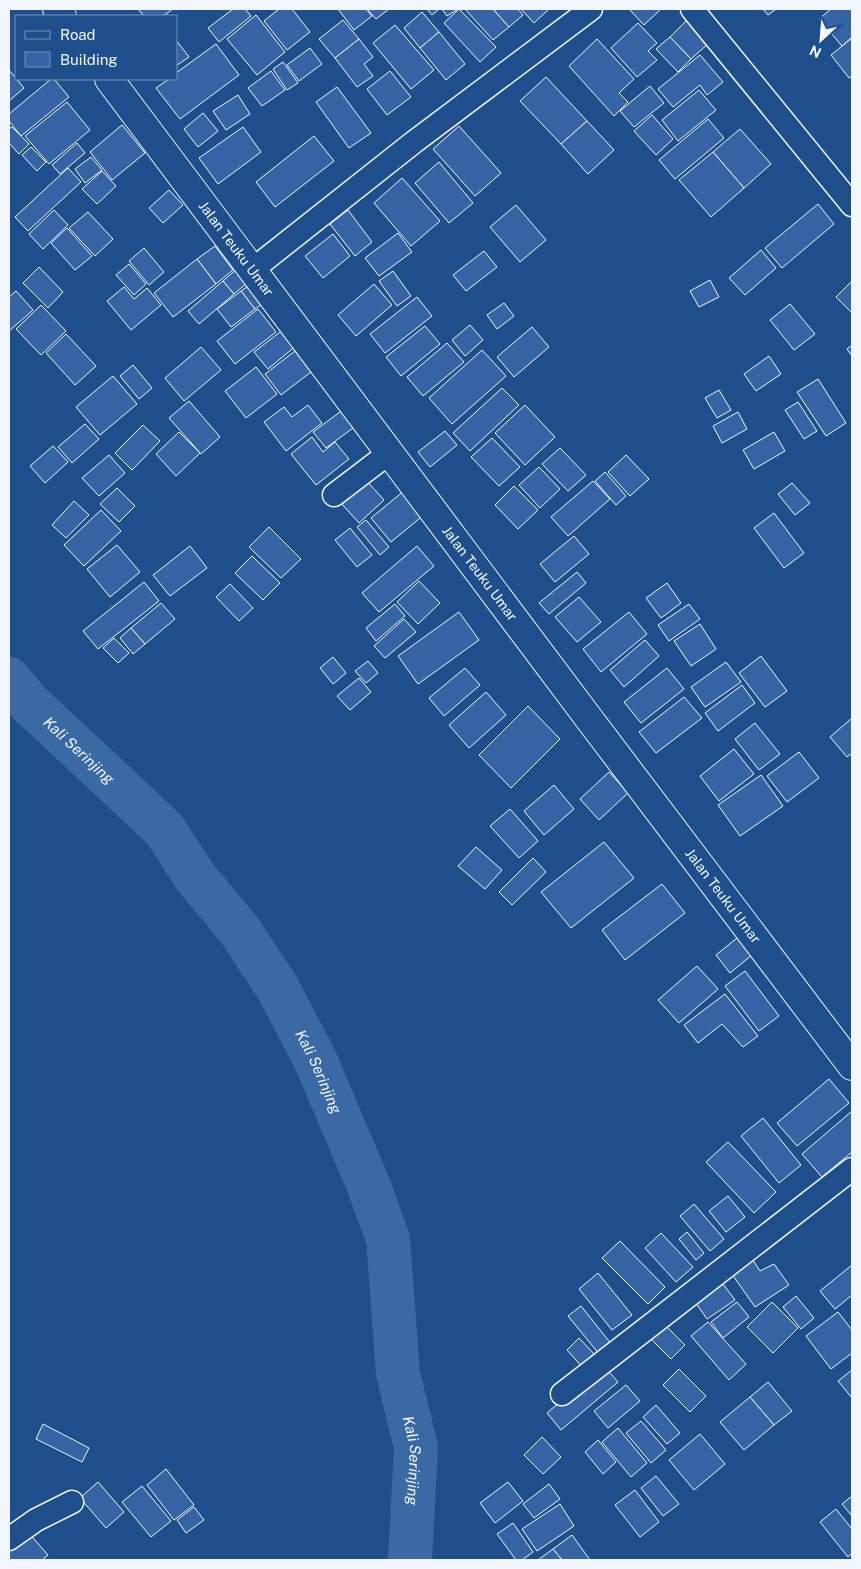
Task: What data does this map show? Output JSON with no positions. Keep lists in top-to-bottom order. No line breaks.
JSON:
{"streets":{"main road":["Jalan Teuku Umar"]},"water":["Kali Serinjing"],"legend":["Road","Building"],"north":"bottom left"}
